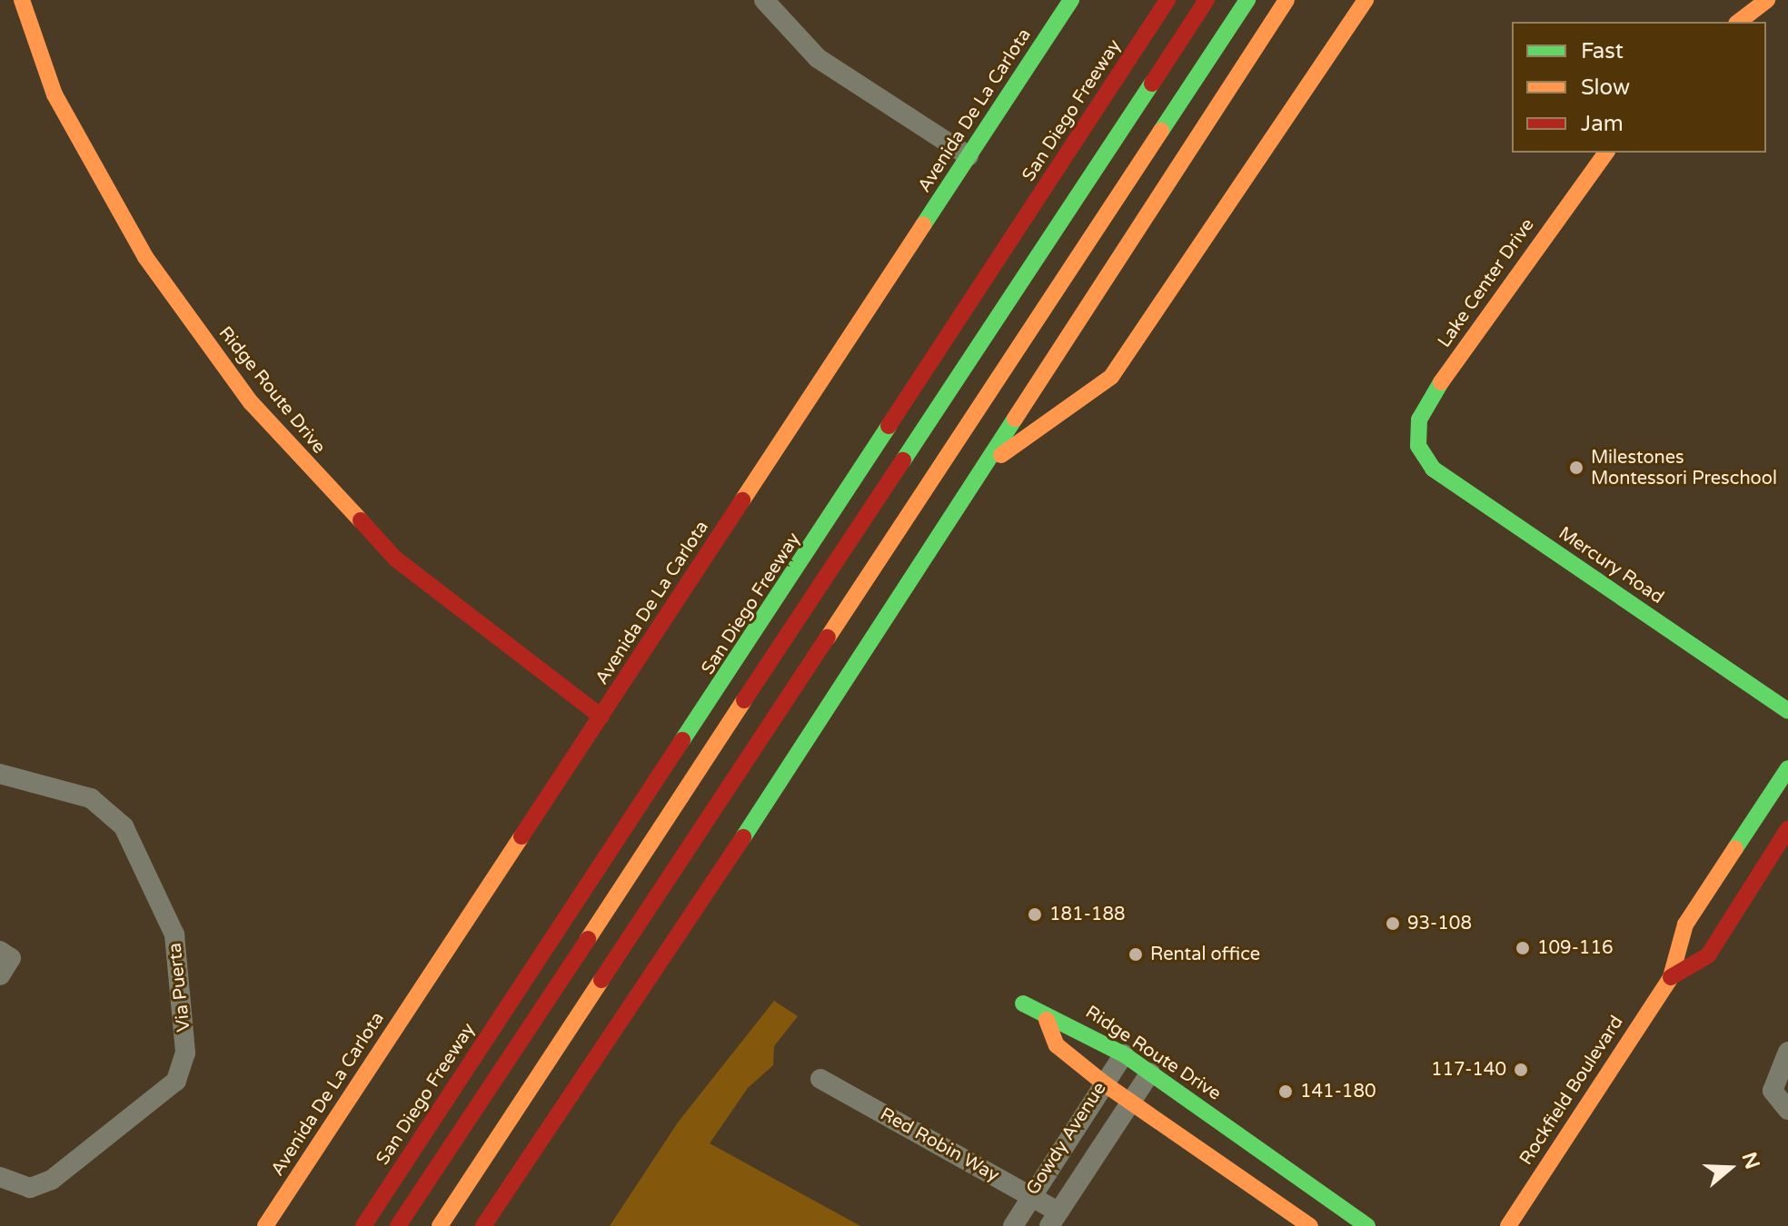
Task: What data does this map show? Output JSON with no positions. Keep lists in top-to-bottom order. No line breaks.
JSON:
{"streets":{"main road":["Avenida De La Carlota","San Diego Freeway","Lake Center Drive","Ridge Route Drive","Mercury Road","Rockfield Boulevard"],"street":["Via Puerta","Gowdy Avenue","Red Robin Way"]},"crossings":[["Avenida De La Carlota","Ridge Route Drive"],["Lake Center Drive","Mercury Road"],["Ridge Route Drive","Gowdy Avenue"],["Gowdy Avenue","Red Robin Way"]],"places":["Milestones Montessori Preschool","181-188","93-108","109-116","Rental office","117-140","141-180"],"legend":["Fast","Slow","Jam"],"north":"right"}
